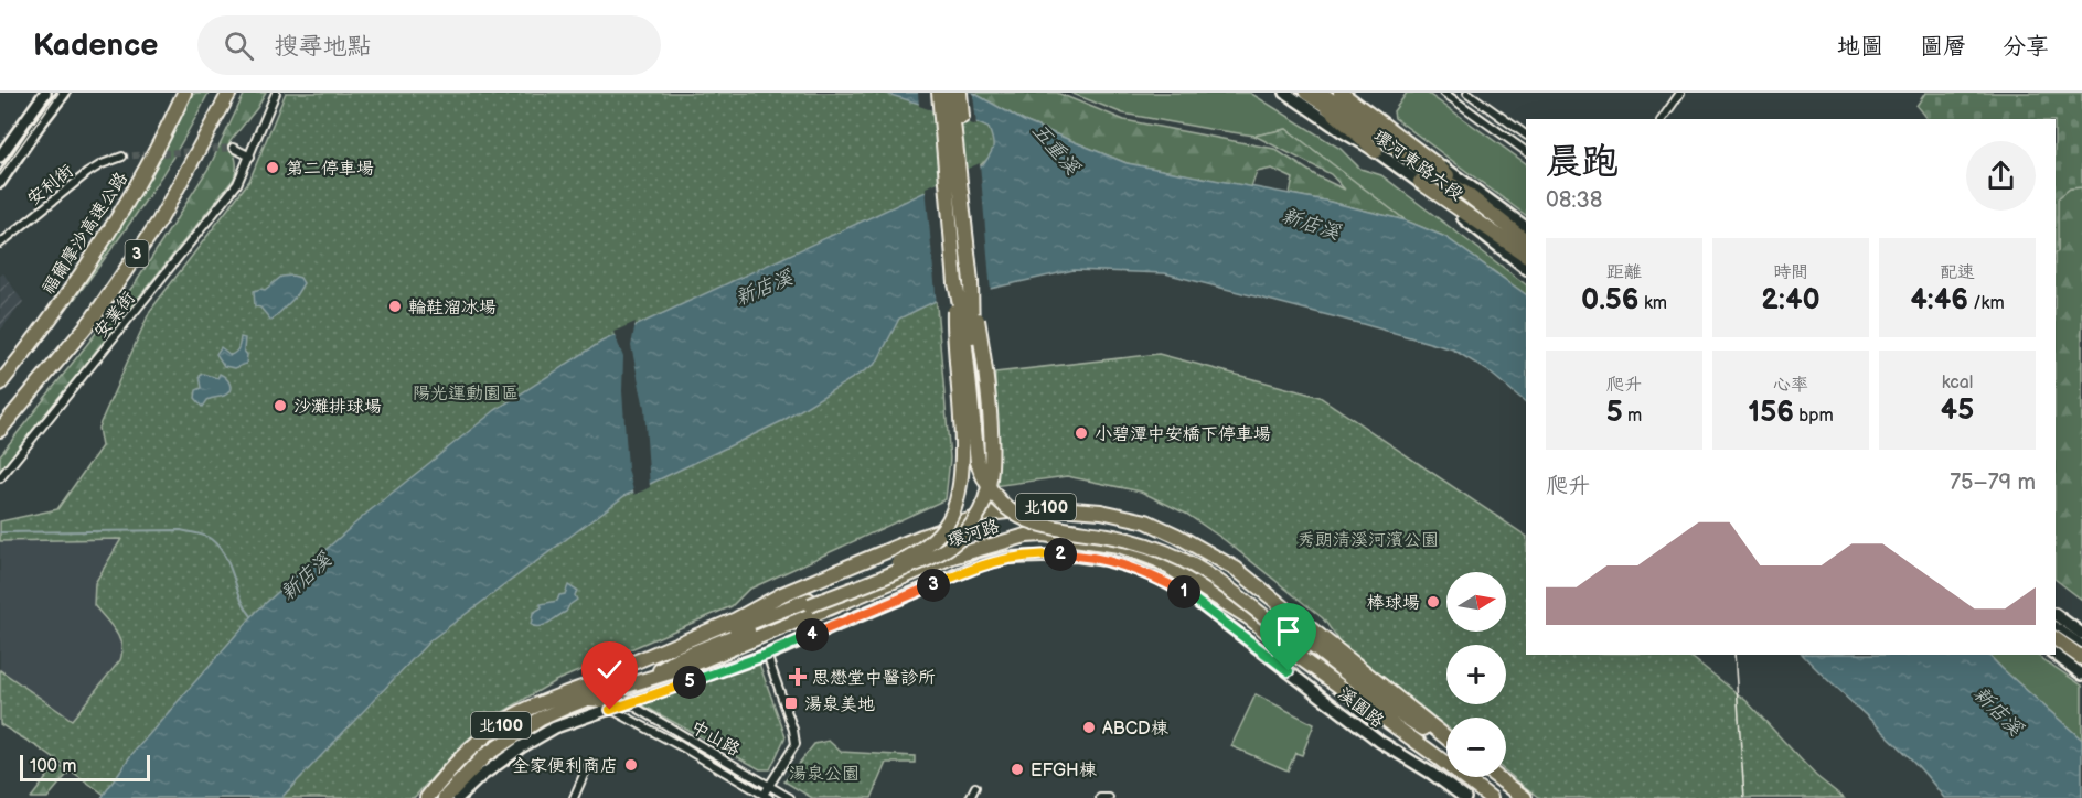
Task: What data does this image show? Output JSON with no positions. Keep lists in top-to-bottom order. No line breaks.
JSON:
{"streets":{"highway":["福爾摩沙高速公路","3","北100","環河路"],"street":["環河東路六段","安利街","安業街","溪園路","中山路"]},"crossings":[["環河路","中山路"],["溪園路","中山路"]],"water":["五重溪","新店溪"],"parks":["陽光運動園區","秀朗清溪河濱公園","湯泉公園"],"places":{"other":["第二停車場","輪鞋溜冰場","沙灘排球場","小碧潭中安橋下停車場","棒球場","ABCD棟","全家便利商店","EFGH棟"],"health":["思懋堂中醫診所"],"transit":["湯泉美地"]},"scale_bar":"100 m","north":"right","page":{"header":"Kadence","search":"搜尋地點","nav":["地圖","圖層","分享"],"heading":["晨跑","08:38"],"stats":[["距離","0.56 km"],["時間","2:40"],["配速","4:46 /km"],["爬升","5 m"],["心率","156 bpm"],["kcal","45"]],"chart":["爬升","75–79 m"],"pins":["2","3","1","4","5"],"map_buttons":["+","−"],"scale":"100 m"}}
